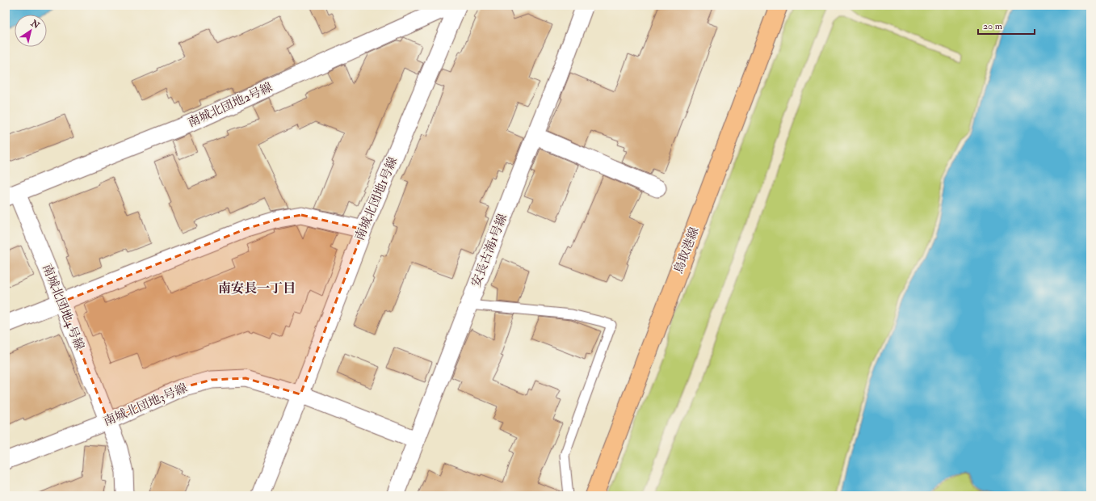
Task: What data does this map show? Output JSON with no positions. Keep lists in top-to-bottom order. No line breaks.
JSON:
{"streets":{"main road":["鳥取港線"],"street":["南城北団地2号線","南城北団地1号線","安長古海1号線","南城北団地4号線","南城北団地3号線"]},"crossings":[["南城北団地2号線","南城北団地4号線"],["南城北団地1号線","南城北団地3号線"],["安長古海1号線","南城北団地3号線"],["南城北団地4号線","南城北団地3号線"]],"districts":["南安長一丁目"],"scale_bar":"20 m","north":"top right"}
